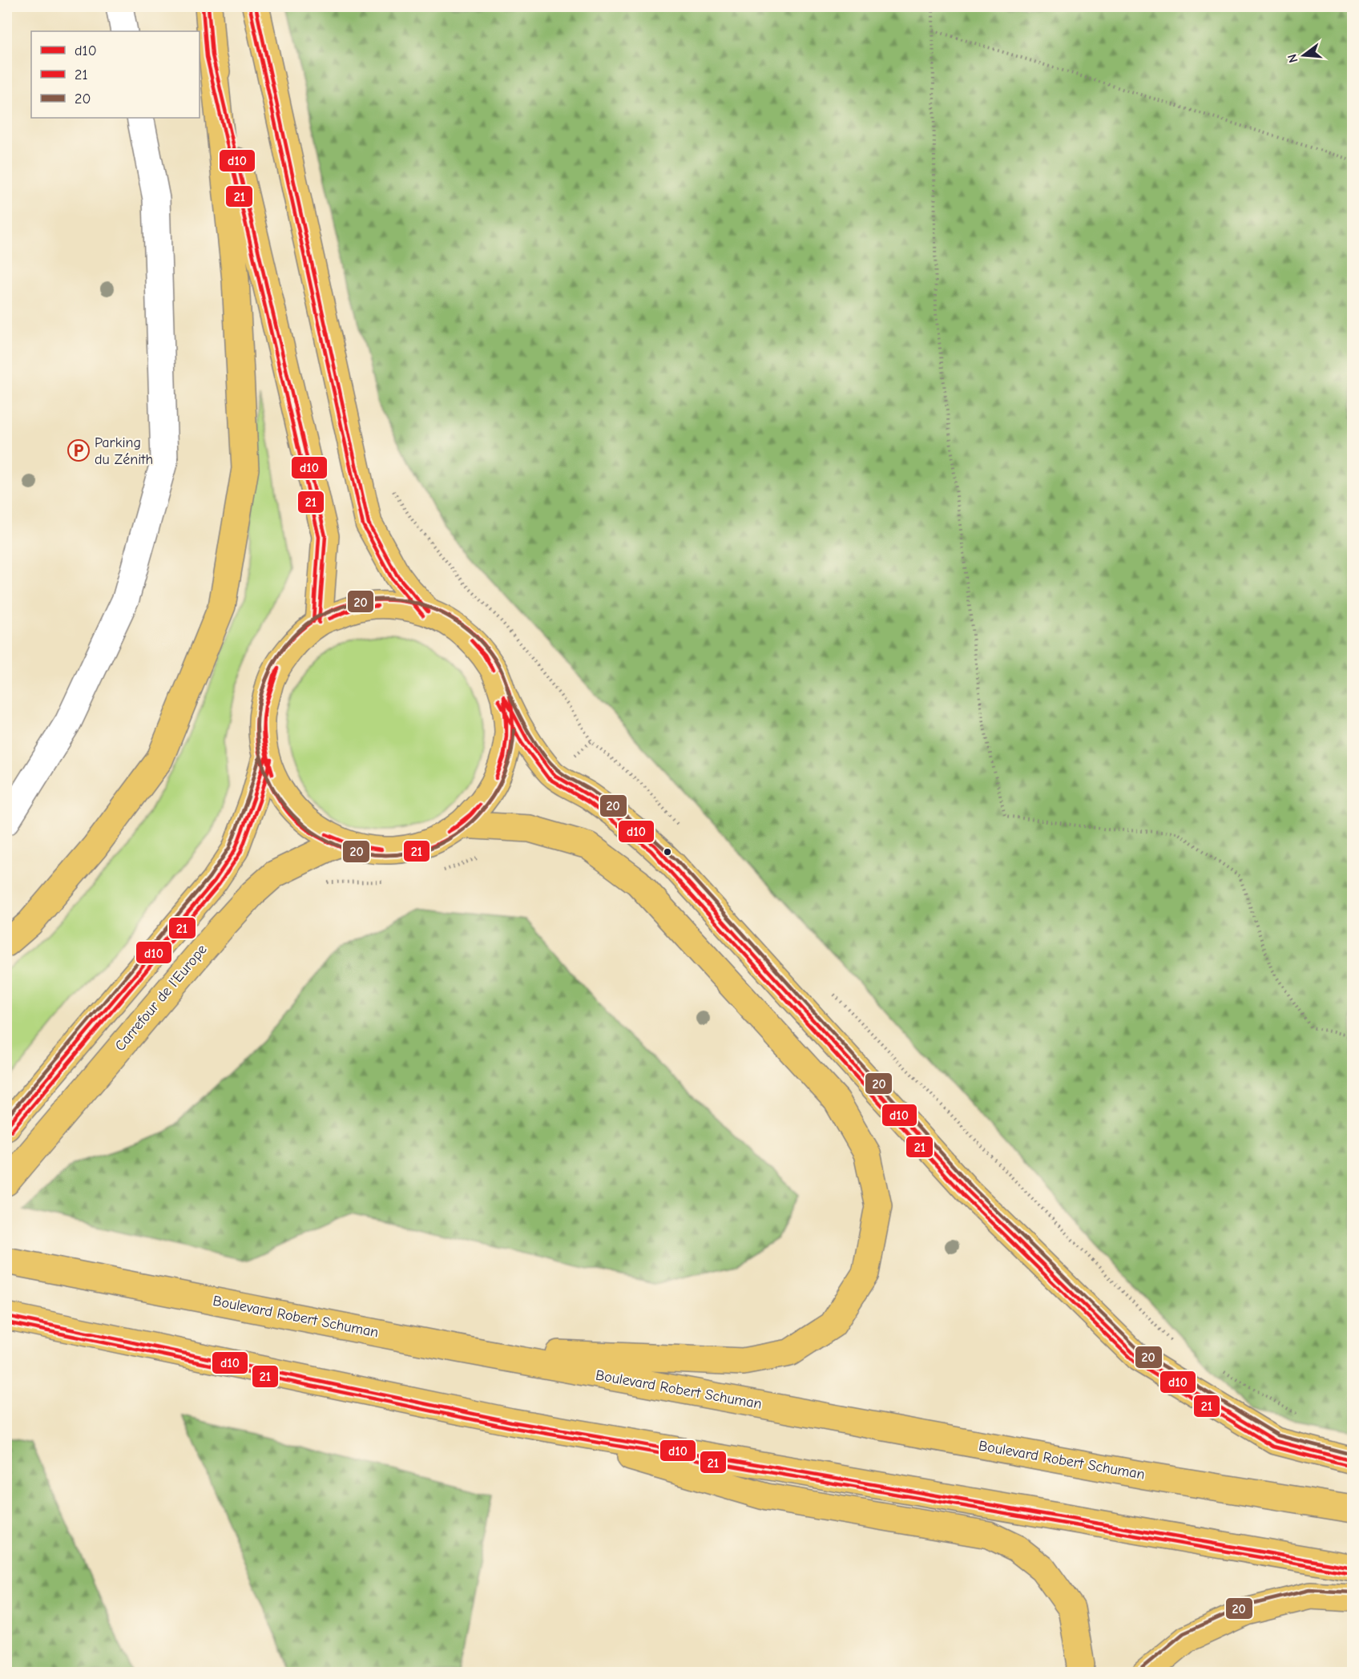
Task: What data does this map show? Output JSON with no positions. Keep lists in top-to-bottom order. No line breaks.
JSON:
{"streets":{"main road":["Carrefour de l'Europe","Boulevard Robert Schuman"]},"places":{"parking":["Parking du Zénith"]},"lines":["transit line d10","transit line 21","transit line 20"],"legend":["d10","21","20"],"north":"left"}
